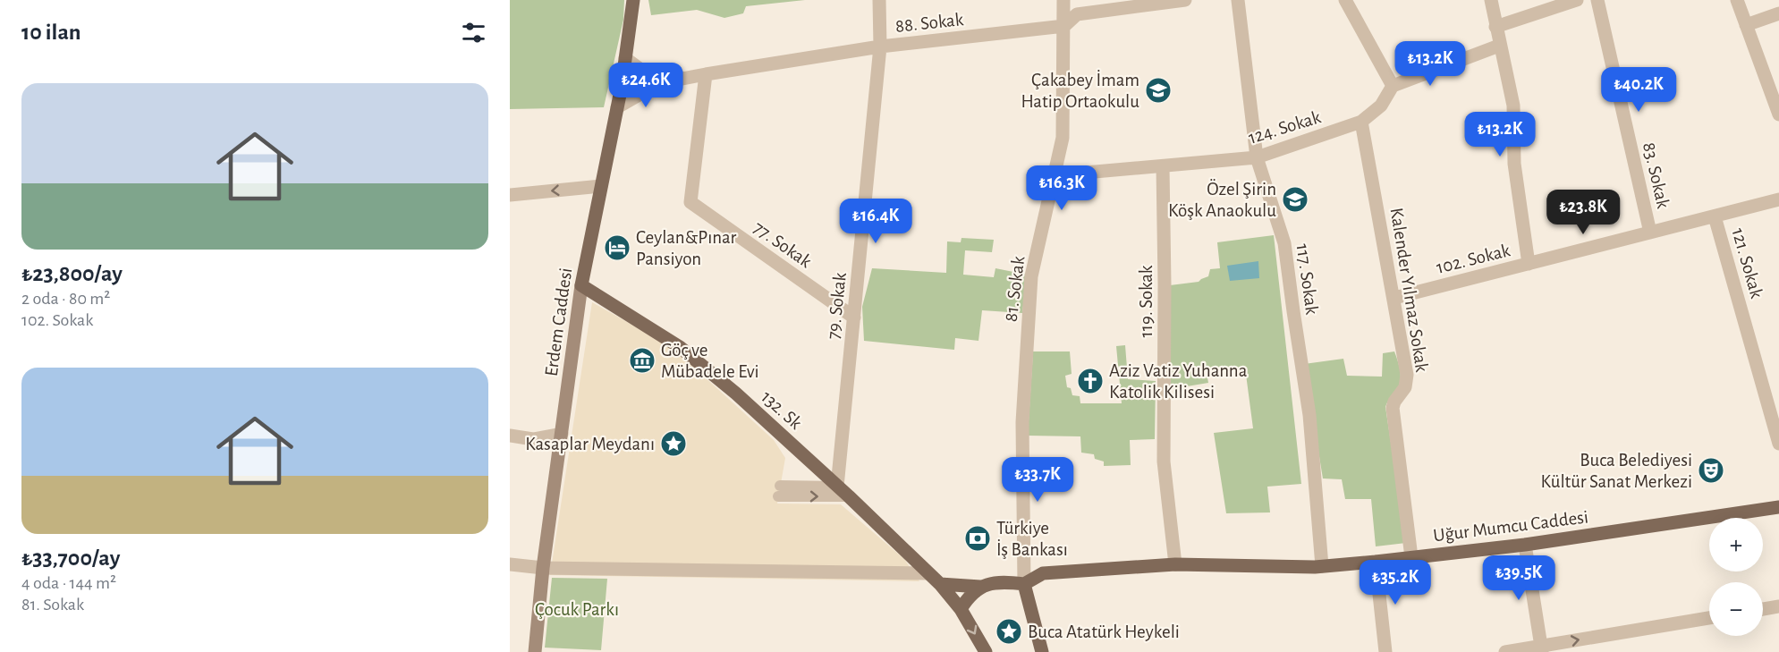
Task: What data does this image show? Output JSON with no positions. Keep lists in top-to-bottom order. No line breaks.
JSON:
{"streets":{"main road":["Erdem Caddesi","132. Sk","Uğur Mumcu Caddesi"],"street":["88. Sokak","124. Sokak","83. Sokak","77. Sokak","102. Sokak","121. Sokak","117. Sokak","81. Sokak","Kalender Yılmaz Sokak","119. Sokak","79. Sokak"]},"crossings":[["88. Sokak","77. Sokak"],["88. Sokak","81. Sokak"],["88. Sokak","79. Sokak"],["88. Sokak","Erdem Caddesi"],["124. Sokak","117. Sokak"],["124. Sokak","81. Sokak"],["124. Sokak","Kalender Yılmaz Sokak"],["124. Sokak","119. Sokak"],["83. Sokak","102. Sokak"],["77. Sokak","79. Sokak"],["102. Sokak","121. Sokak"],["102. Sokak","Kalender Yılmaz Sokak"],["117. Sokak","Uğur Mumcu Caddesi"],["81. Sokak","Uğur Mumcu Caddesi"],["Kalender Yılmaz Sokak","Uğur Mumcu Caddesi"],["119. Sokak","Uğur Mumcu Caddesi"],["79. Sokak","132. Sk"],["Erdem Caddesi","132. Sk"]],"parks":["Çocuk Parkı"],"places":{"school or university":["Çakabey İmam Hatip Ortaokulu","Özel Şirin Köşk Anaokulu"],"hotel":["Ceylan&Pınar Pansiyon"],"museum":["Göç ve Mübadele Evi"],"church":["Aziz Vatiz Yuhanna Katolik Kilisesi"],"place":["Kasaplar Meydanı","Buca Atatürk Heykeli"],"theatre":["Buca Belediyesi Kültür Sanat Merkezi"],"bank":["Türkiye İş Bankası"]},"page":{"heading":"10 ilan","price":["₺13.2K","₺24.6K","₺40.2K","₺13.2K","₺16.3K","₺23.8K","₺16.4K","₺33.7K","₺39.5K","₺35.2K"],"list":[{"name":"₺23,800/ay","note":"2 oda · 80 m² · 102. Sokak"},{"name":"₺33,700/ay","note":"4 oda · 144 m² · 81. Sokak"}],"map_buttons":["+","−"]}}
